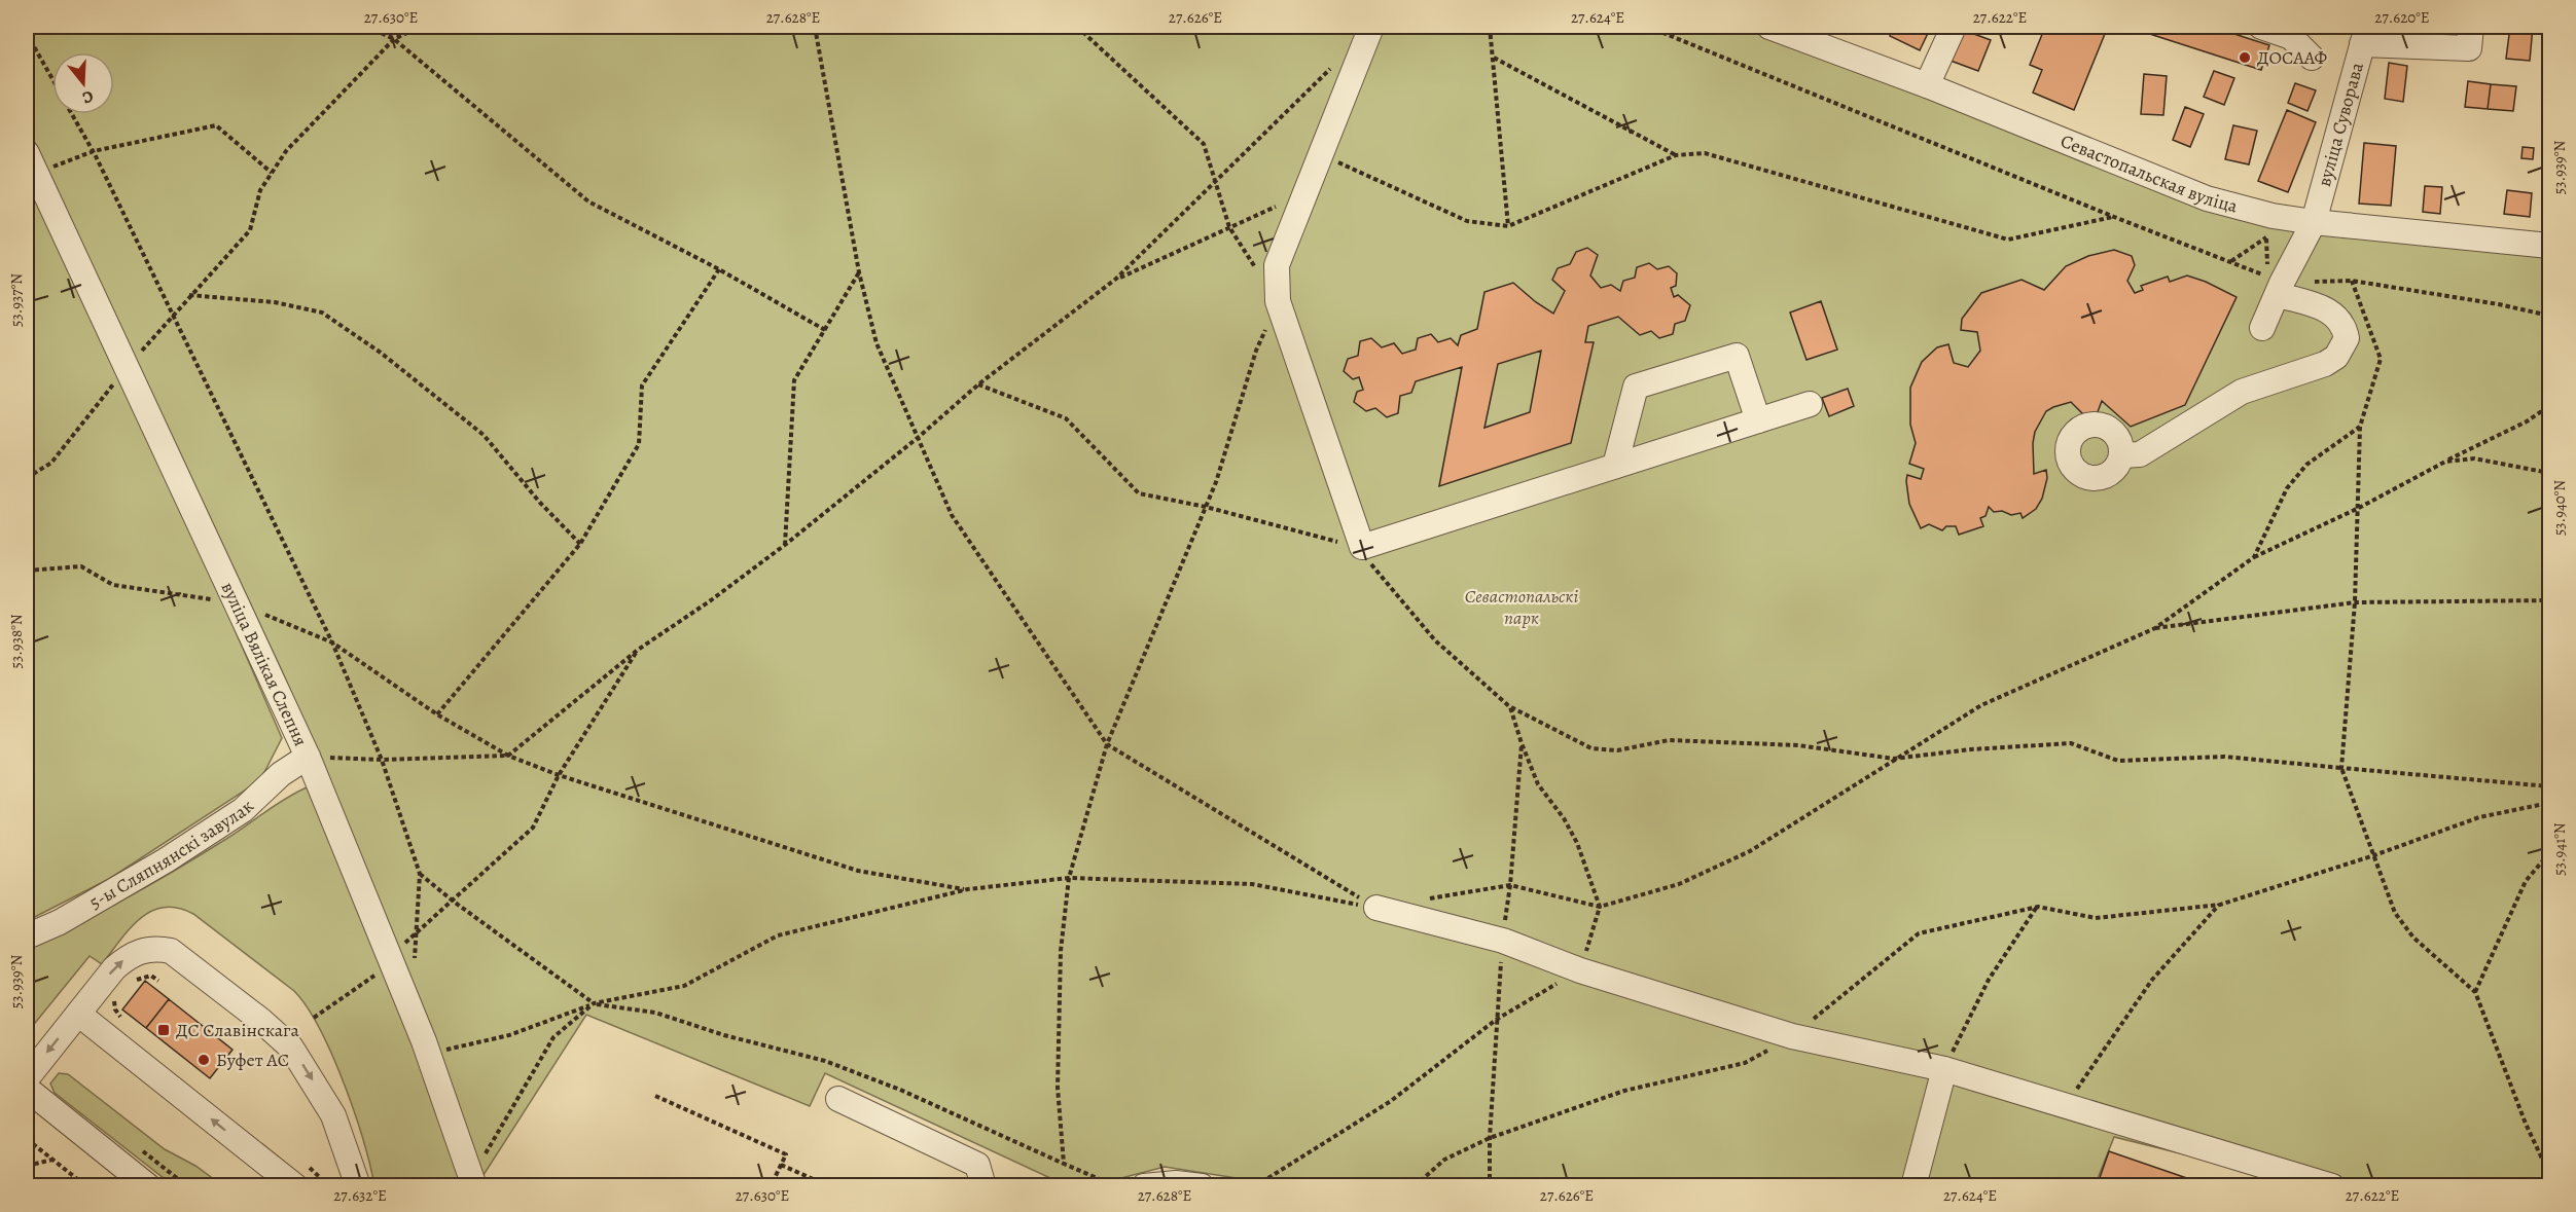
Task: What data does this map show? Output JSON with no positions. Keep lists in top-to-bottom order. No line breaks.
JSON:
{"streets":{"street":["вуліца Суворава","Севастопальская вуліца","вуліца Вялікая Слепня","5-ы Сляпнянскі завулак"]},"crossings":[["вуліца Суворава","Севастопальская вуліца"],["вуліца Вялікая Слепня","5-ы Сляпнянскі завулак"]],"parks":["Севастопальскі парк"],"places":{"other":["ДОСААФ","Буфет АС"],"transit":["ДС Славінскага"]},"north":"bottom","coordinates":["27.630°E","27.628°E","27.626°E","27.624°E","27.622°E","27.620°E","53.939°N","53.937°N","53.940°N","53.938°N","53.941°N","27.632°E"]}
